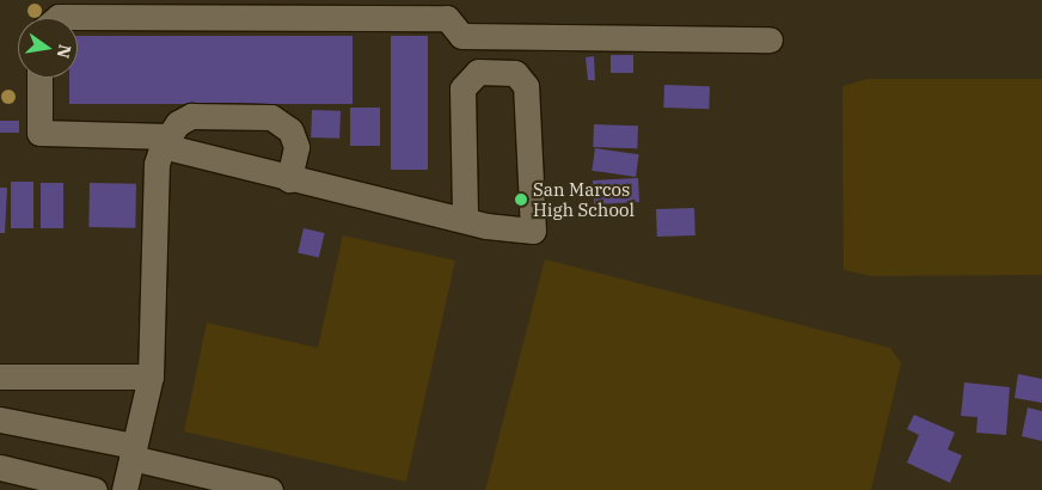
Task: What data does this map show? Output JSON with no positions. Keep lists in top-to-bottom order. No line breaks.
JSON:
{"places":["San Marcos High School"],"north":"right"}
